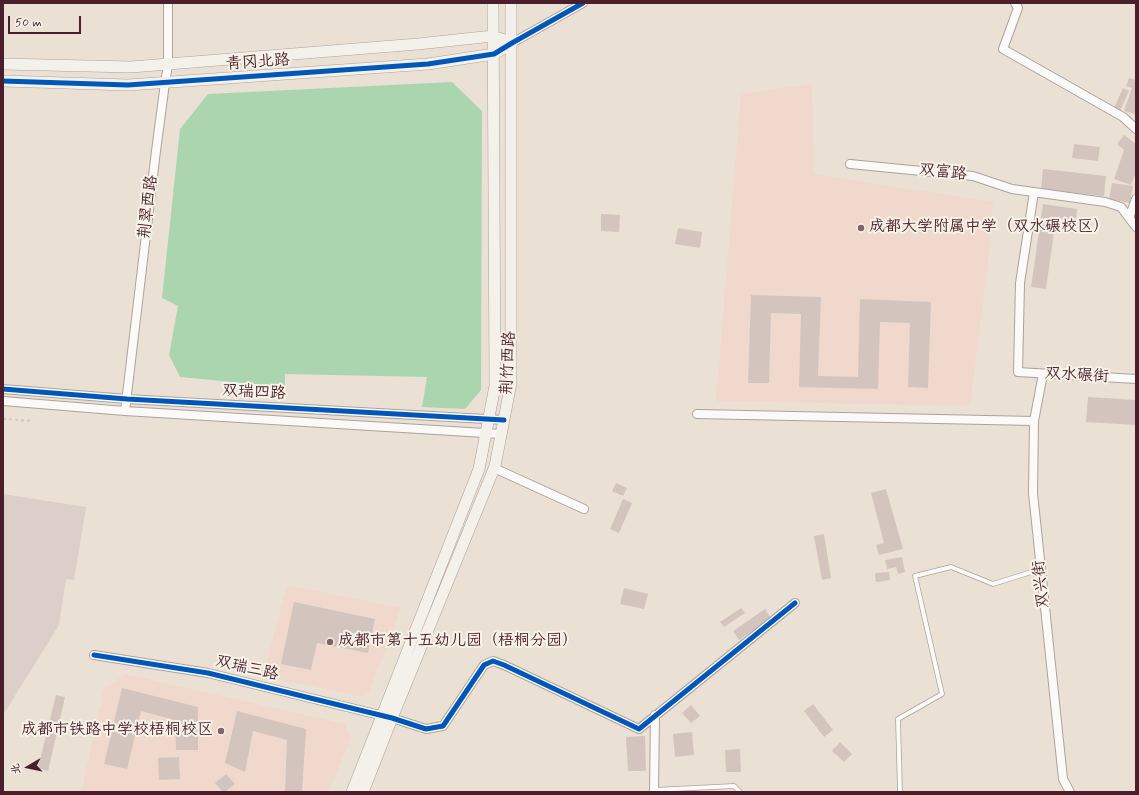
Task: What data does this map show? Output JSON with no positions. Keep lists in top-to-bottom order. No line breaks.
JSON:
{"streets":{"main road":["青冈北路","荆竹西路"],"street":["双富路","荆翠西路","双水碾街","双瑞四路","双兴街","双瑞三路"]},"crossings":[["青冈北路","荆翠西路"],["青冈北路","荆竹西路"],["双富路","双水碾街"],["荆翠西路","双瑞四路"],["荆竹西路","双瑞四路"],["荆竹西路","双瑞三路"],["双水碾街","双兴街"]],"places":["成都大学附属中学（双水碾校区）","成都市第十五幼儿园（梧桐分园）","成都市铁路中学校梧桐校区"],"scale_bar":"50 m","north":"left"}
